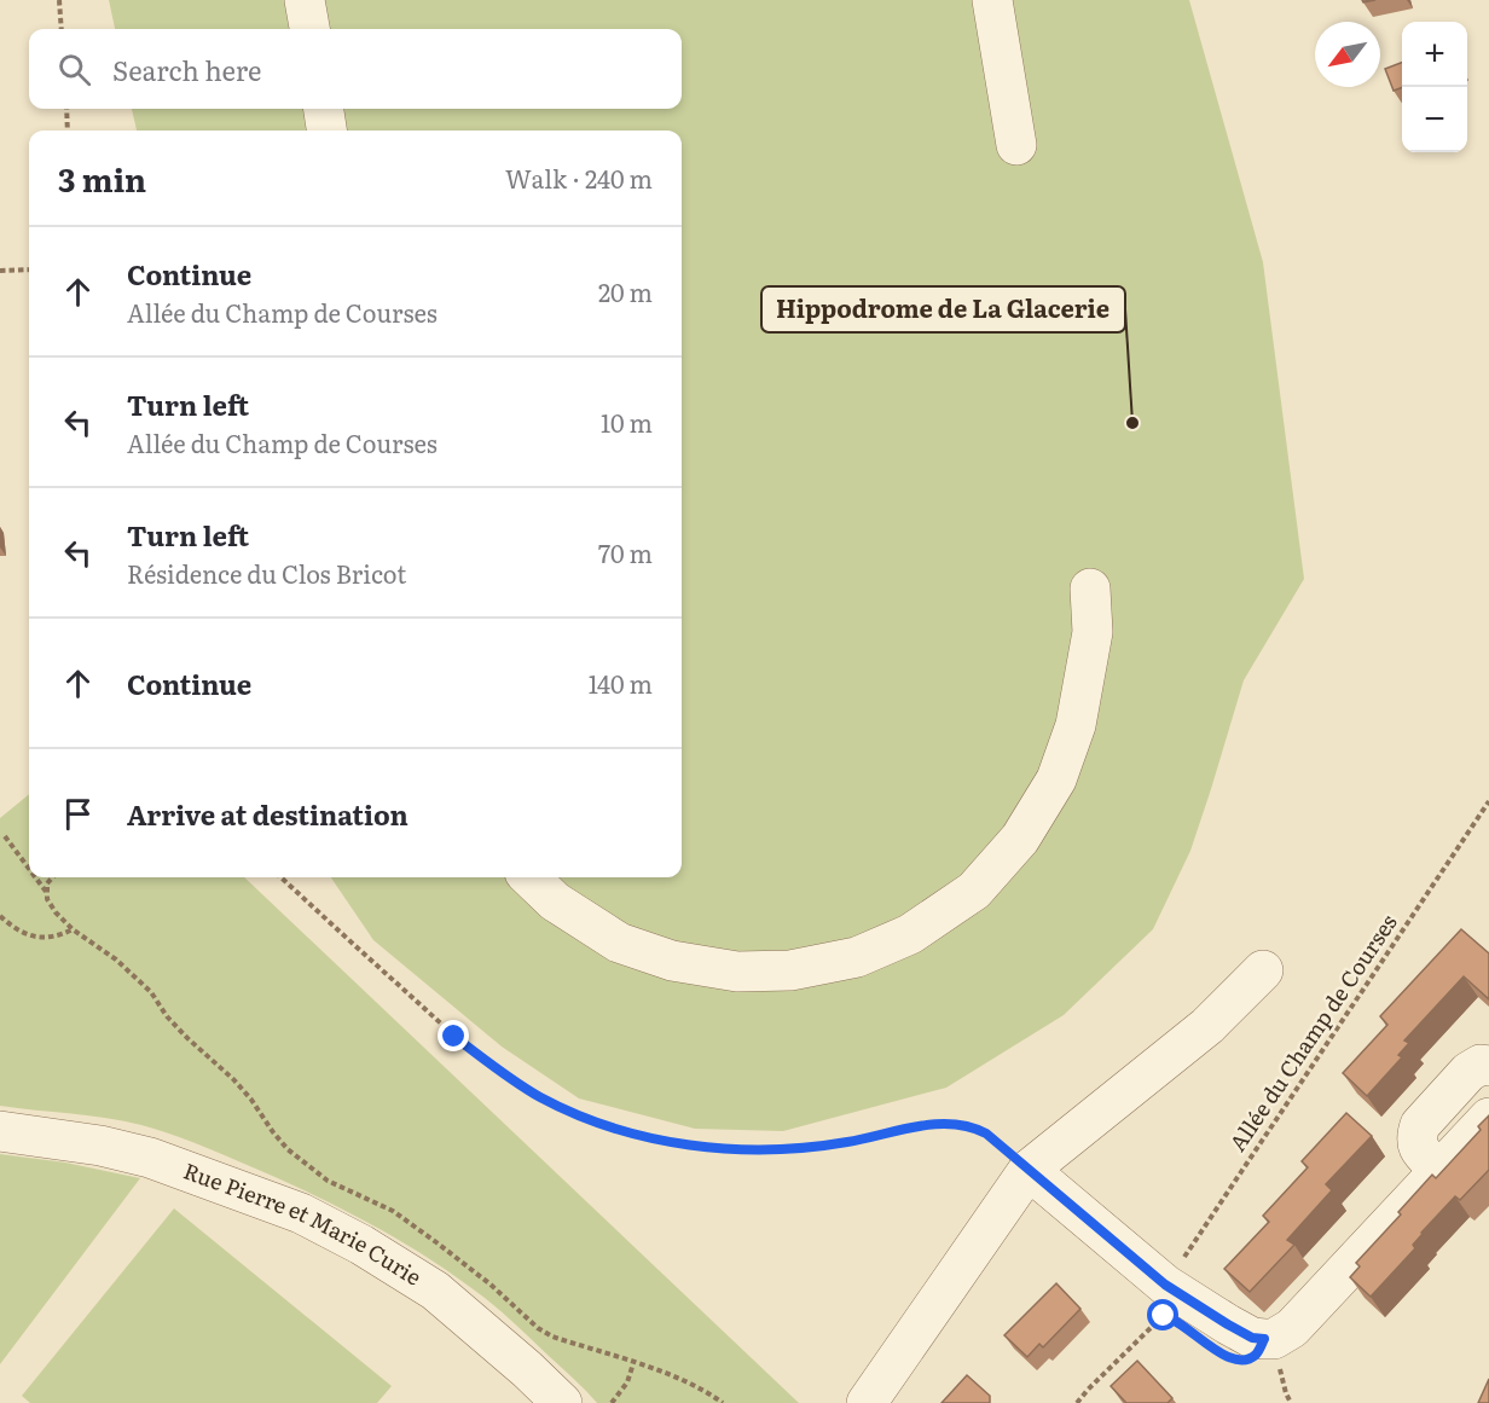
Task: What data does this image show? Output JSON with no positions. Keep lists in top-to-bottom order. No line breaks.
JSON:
{"streets":{"street":["Rue Pierre et Marie Curie"],"path":["Allée du Champ de Courses"]},"places":["Hippodrome de La Glacerie"],"north":"bottom left","page":{"map_buttons":["+","−"],"search":"Search here","heading":["3 min","Walk · 240 m"],"list":[["Continue","Allée du Champ de Courses","20 m"],["Turn left","Allée du Champ de Courses","10 m"],["Turn left","Résidence du Clos Bricot","70 m"],["Continue","140 m"],"Arrive at destination"]}}
